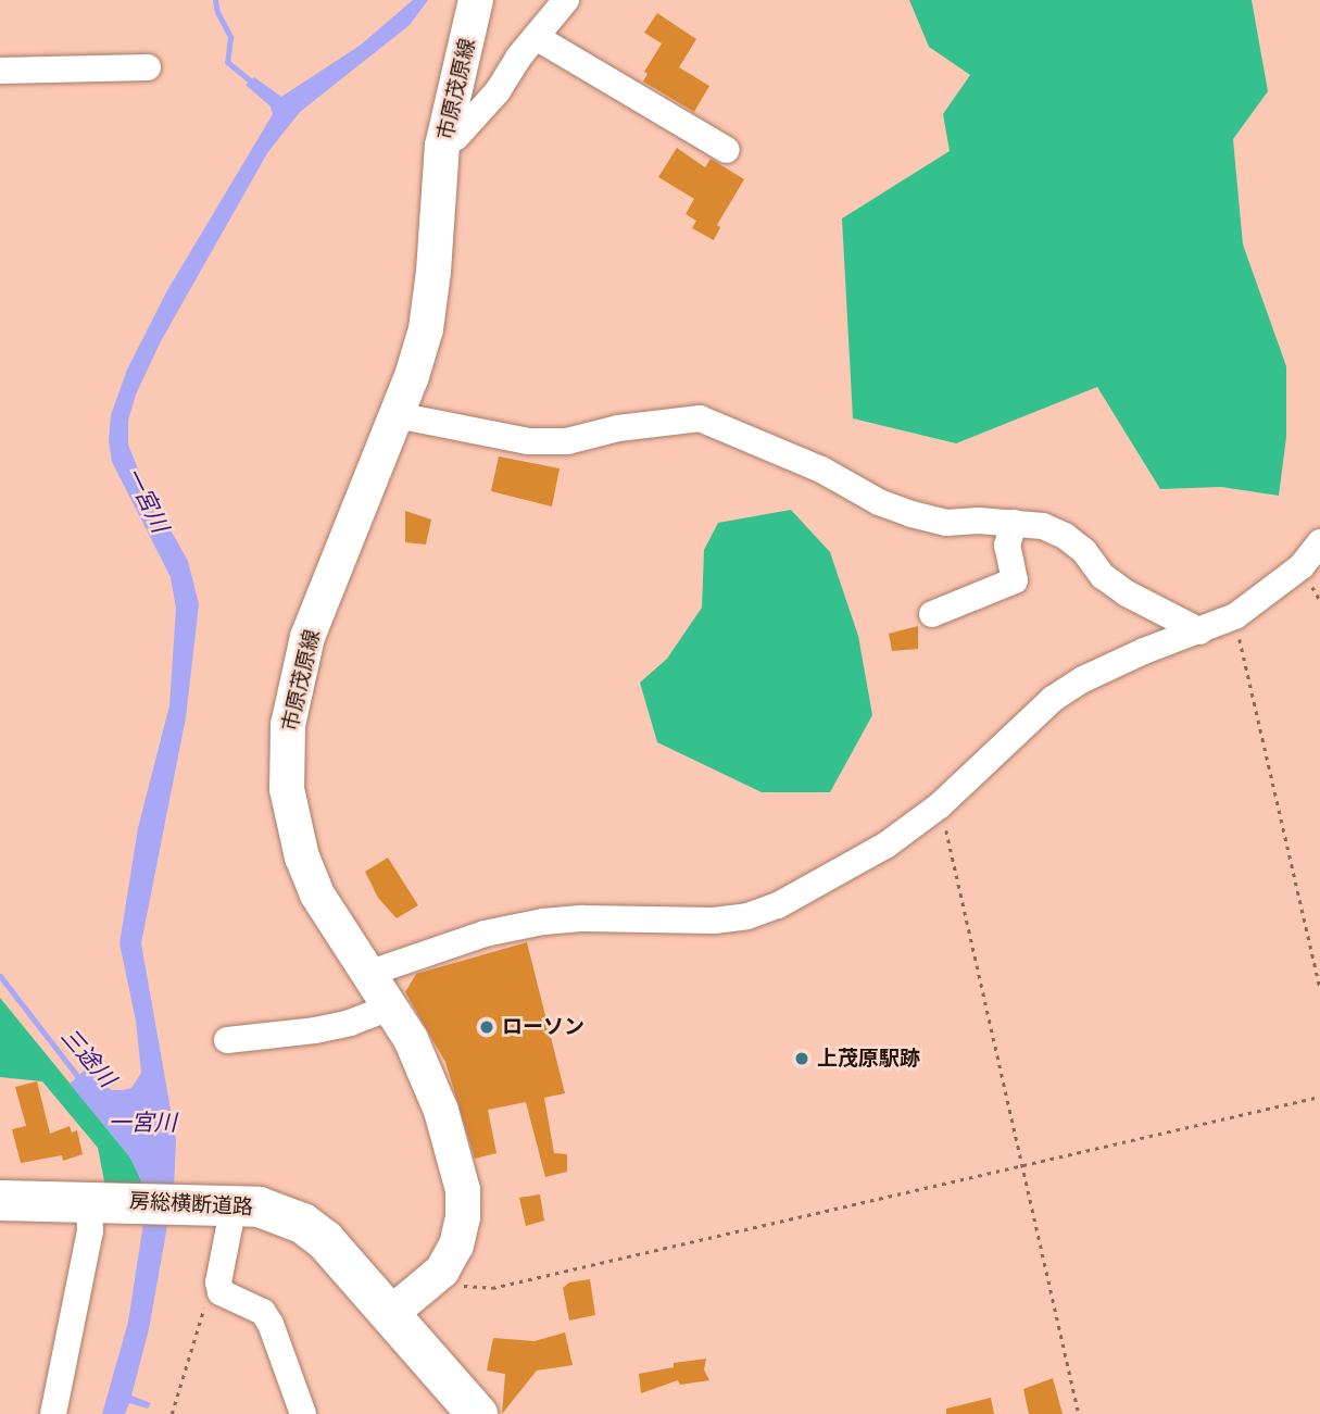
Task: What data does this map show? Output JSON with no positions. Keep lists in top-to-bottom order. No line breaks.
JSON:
{"streets":{"highway":["房総横断道路"],"main road":["市原茂原線"]},"crossings":[["市原茂原線","房総横断道路"]],"water":["一宮川","三途川"],"places":["ローソン","上茂原駅跡"]}
